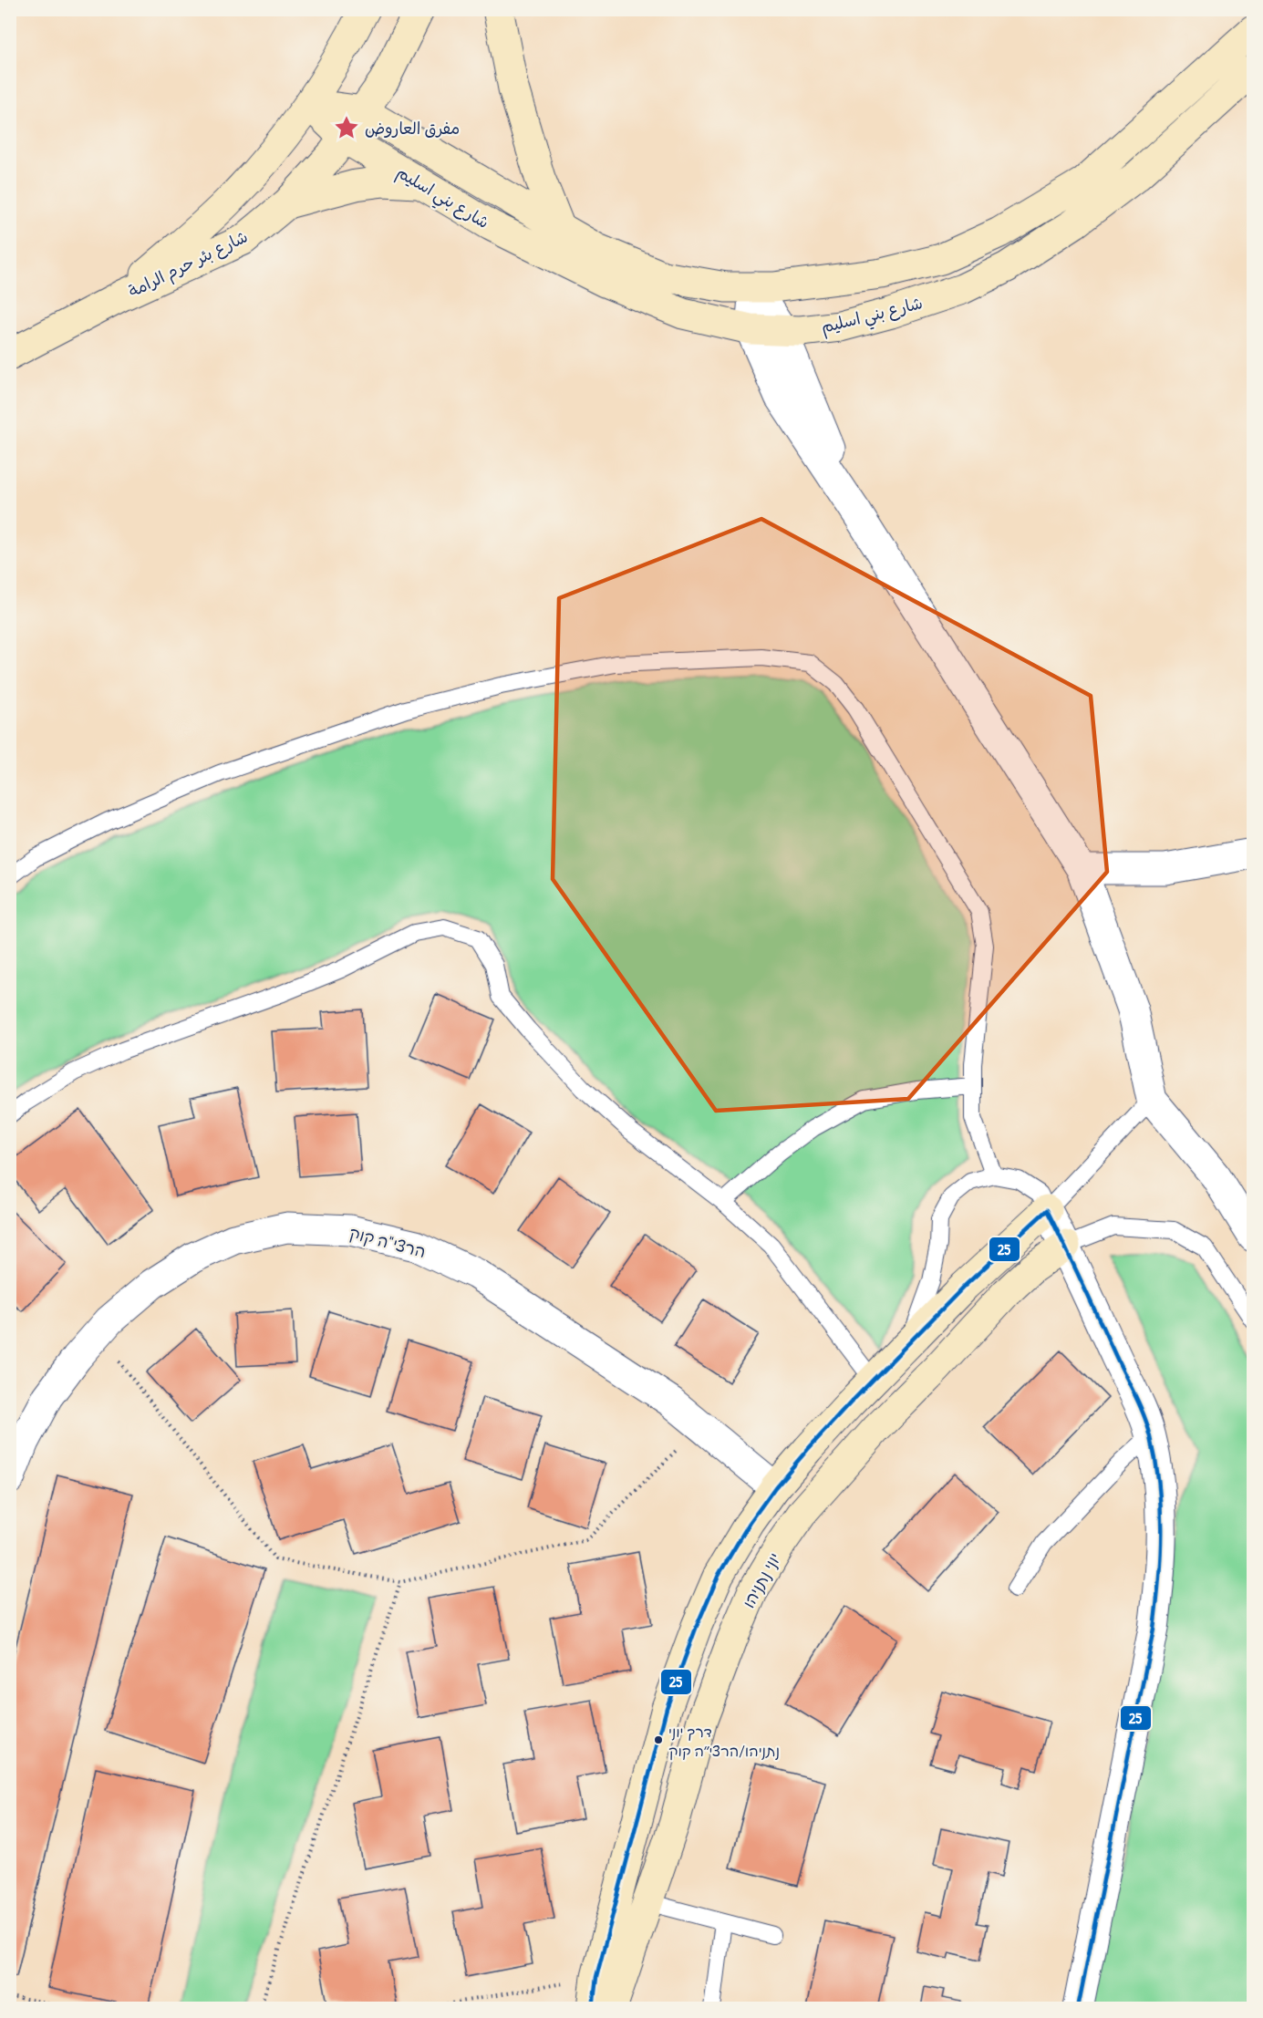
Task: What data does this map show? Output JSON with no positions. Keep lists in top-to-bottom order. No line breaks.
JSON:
{"streets":{"main road":["شارع بني اسليم","شارع بئر حرم الرامة","יוני נתניהו"],"street":["הרצי\"ה קוק"]},"crossings":[["شارع بني اسليم","شارع بئر حرم الرامة"]],"places":{"place":["مفرق العاروض"],"other":["דרך יוני נתניהו/הרצי״ה קוק"]},"lines":["transit line 25"]}
